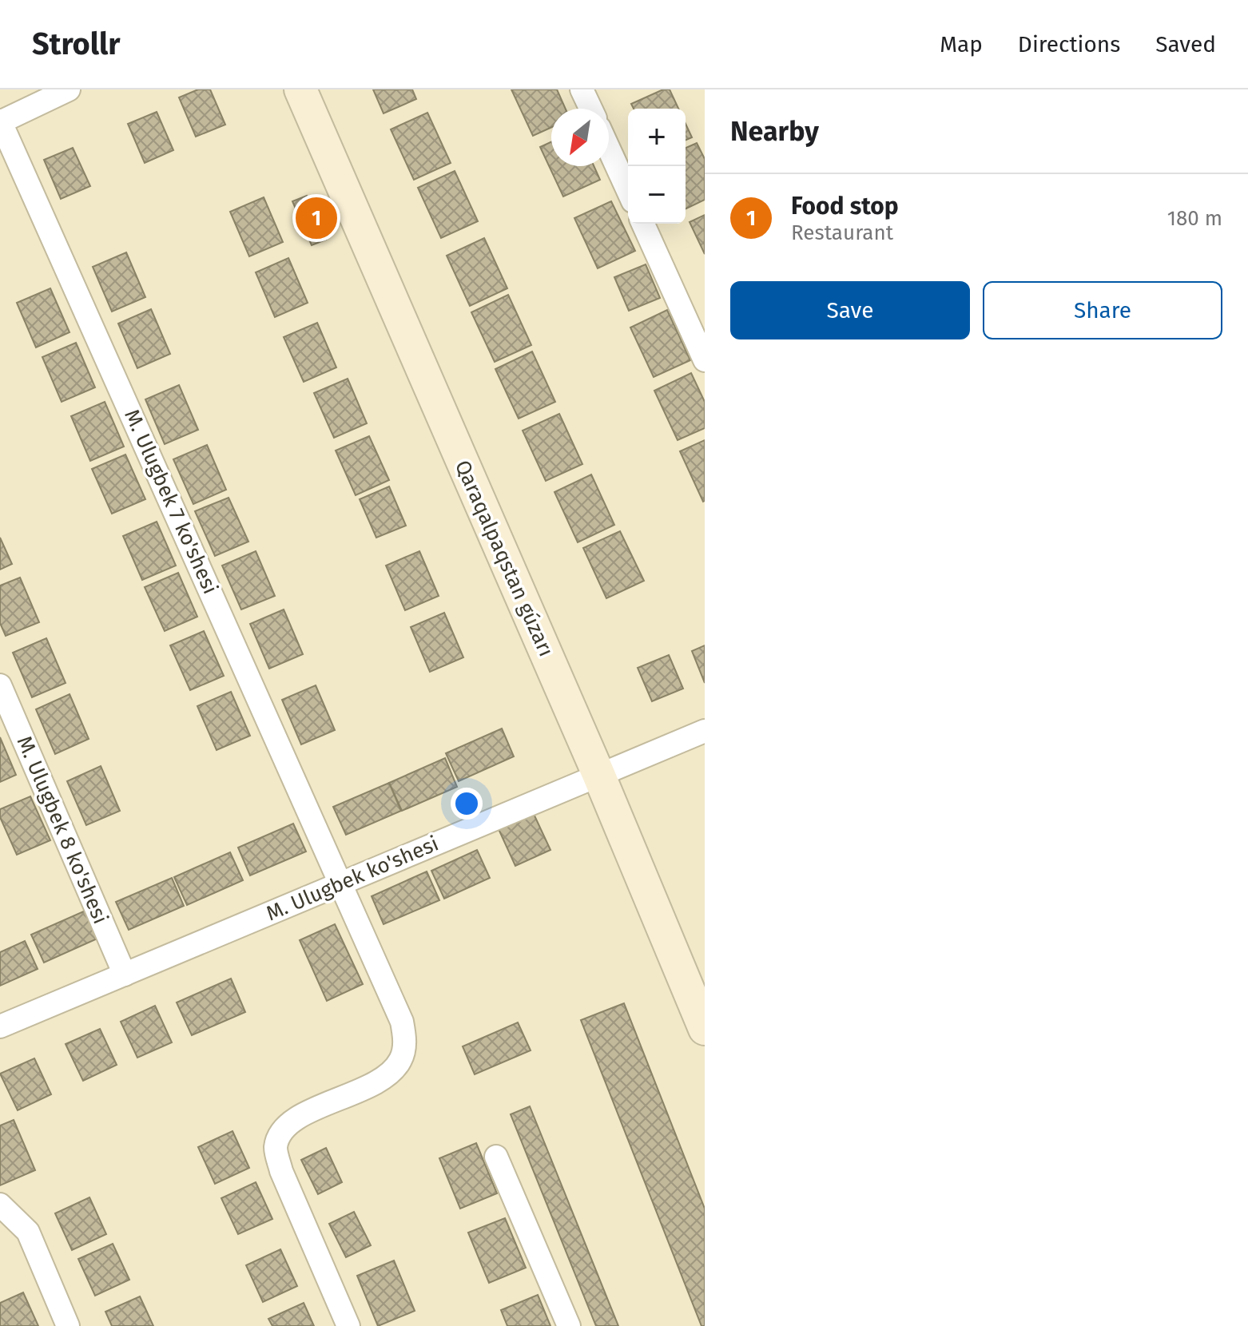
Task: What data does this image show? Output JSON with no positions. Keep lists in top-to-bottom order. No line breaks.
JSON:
{"streets":{"street":["M. Ulugbek 7 ko'shesi","Qaraqalpaqstan gúzarı","M. Ulugbek 8 ko'shesi","M. Ulugbek ko'shesi"]},"crossings":[["M. Ulugbek 7 ko'shesi","M. Ulugbek ko'shesi"],["Qaraqalpaqstan gúzarı","M. Ulugbek ko'shesi"],["M. Ulugbek 8 ko'shesi","M. Ulugbek ko'shesi"]],"north":"bottom left","page":{"header":"Strollr","nav":["Map","Directions","Saved"],"heading":"Nearby","map_buttons":["+","−"],"list":[{"mark":"1","name":"Food stop","note":"Restaurant","value":"180 m"}],"pins":"1","buttons":["Save","Share"]}}
